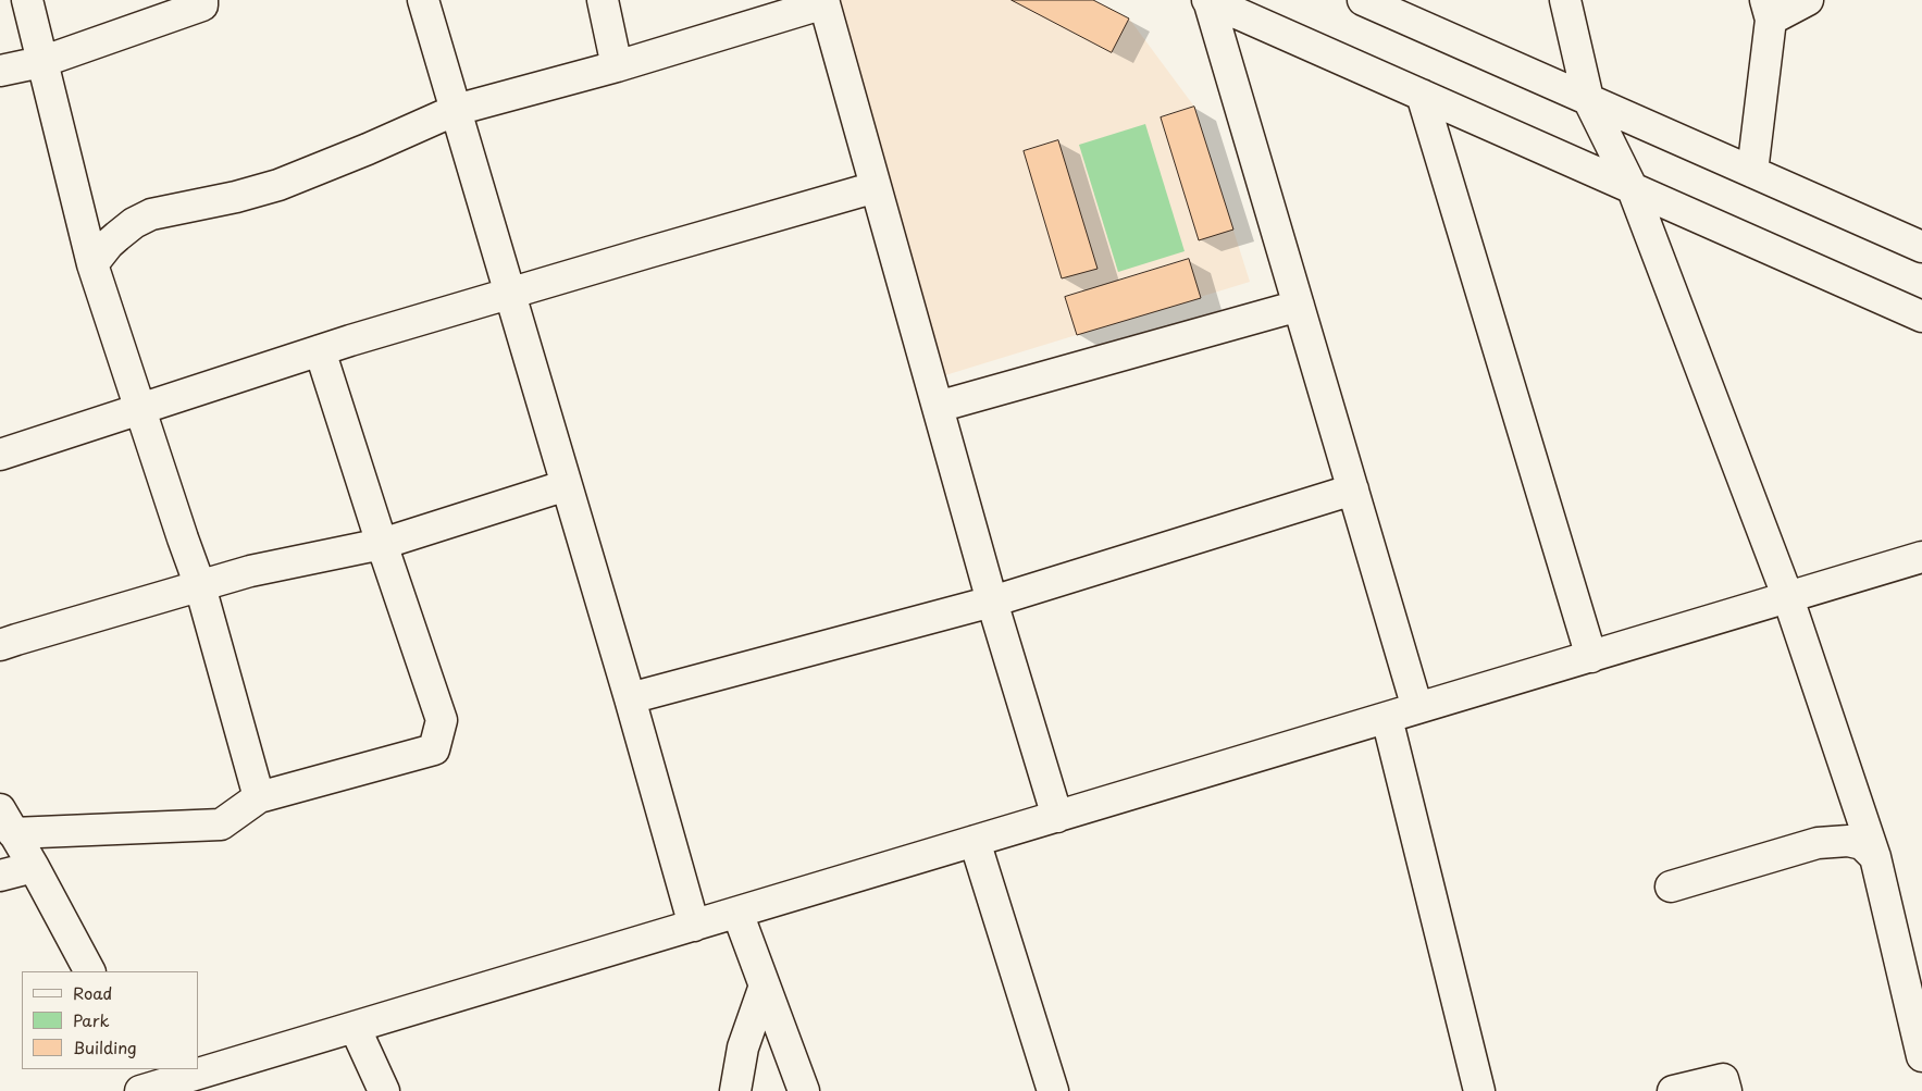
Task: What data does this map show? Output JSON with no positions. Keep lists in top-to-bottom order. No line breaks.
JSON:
{"legend":["Road","Park","Building"]}
